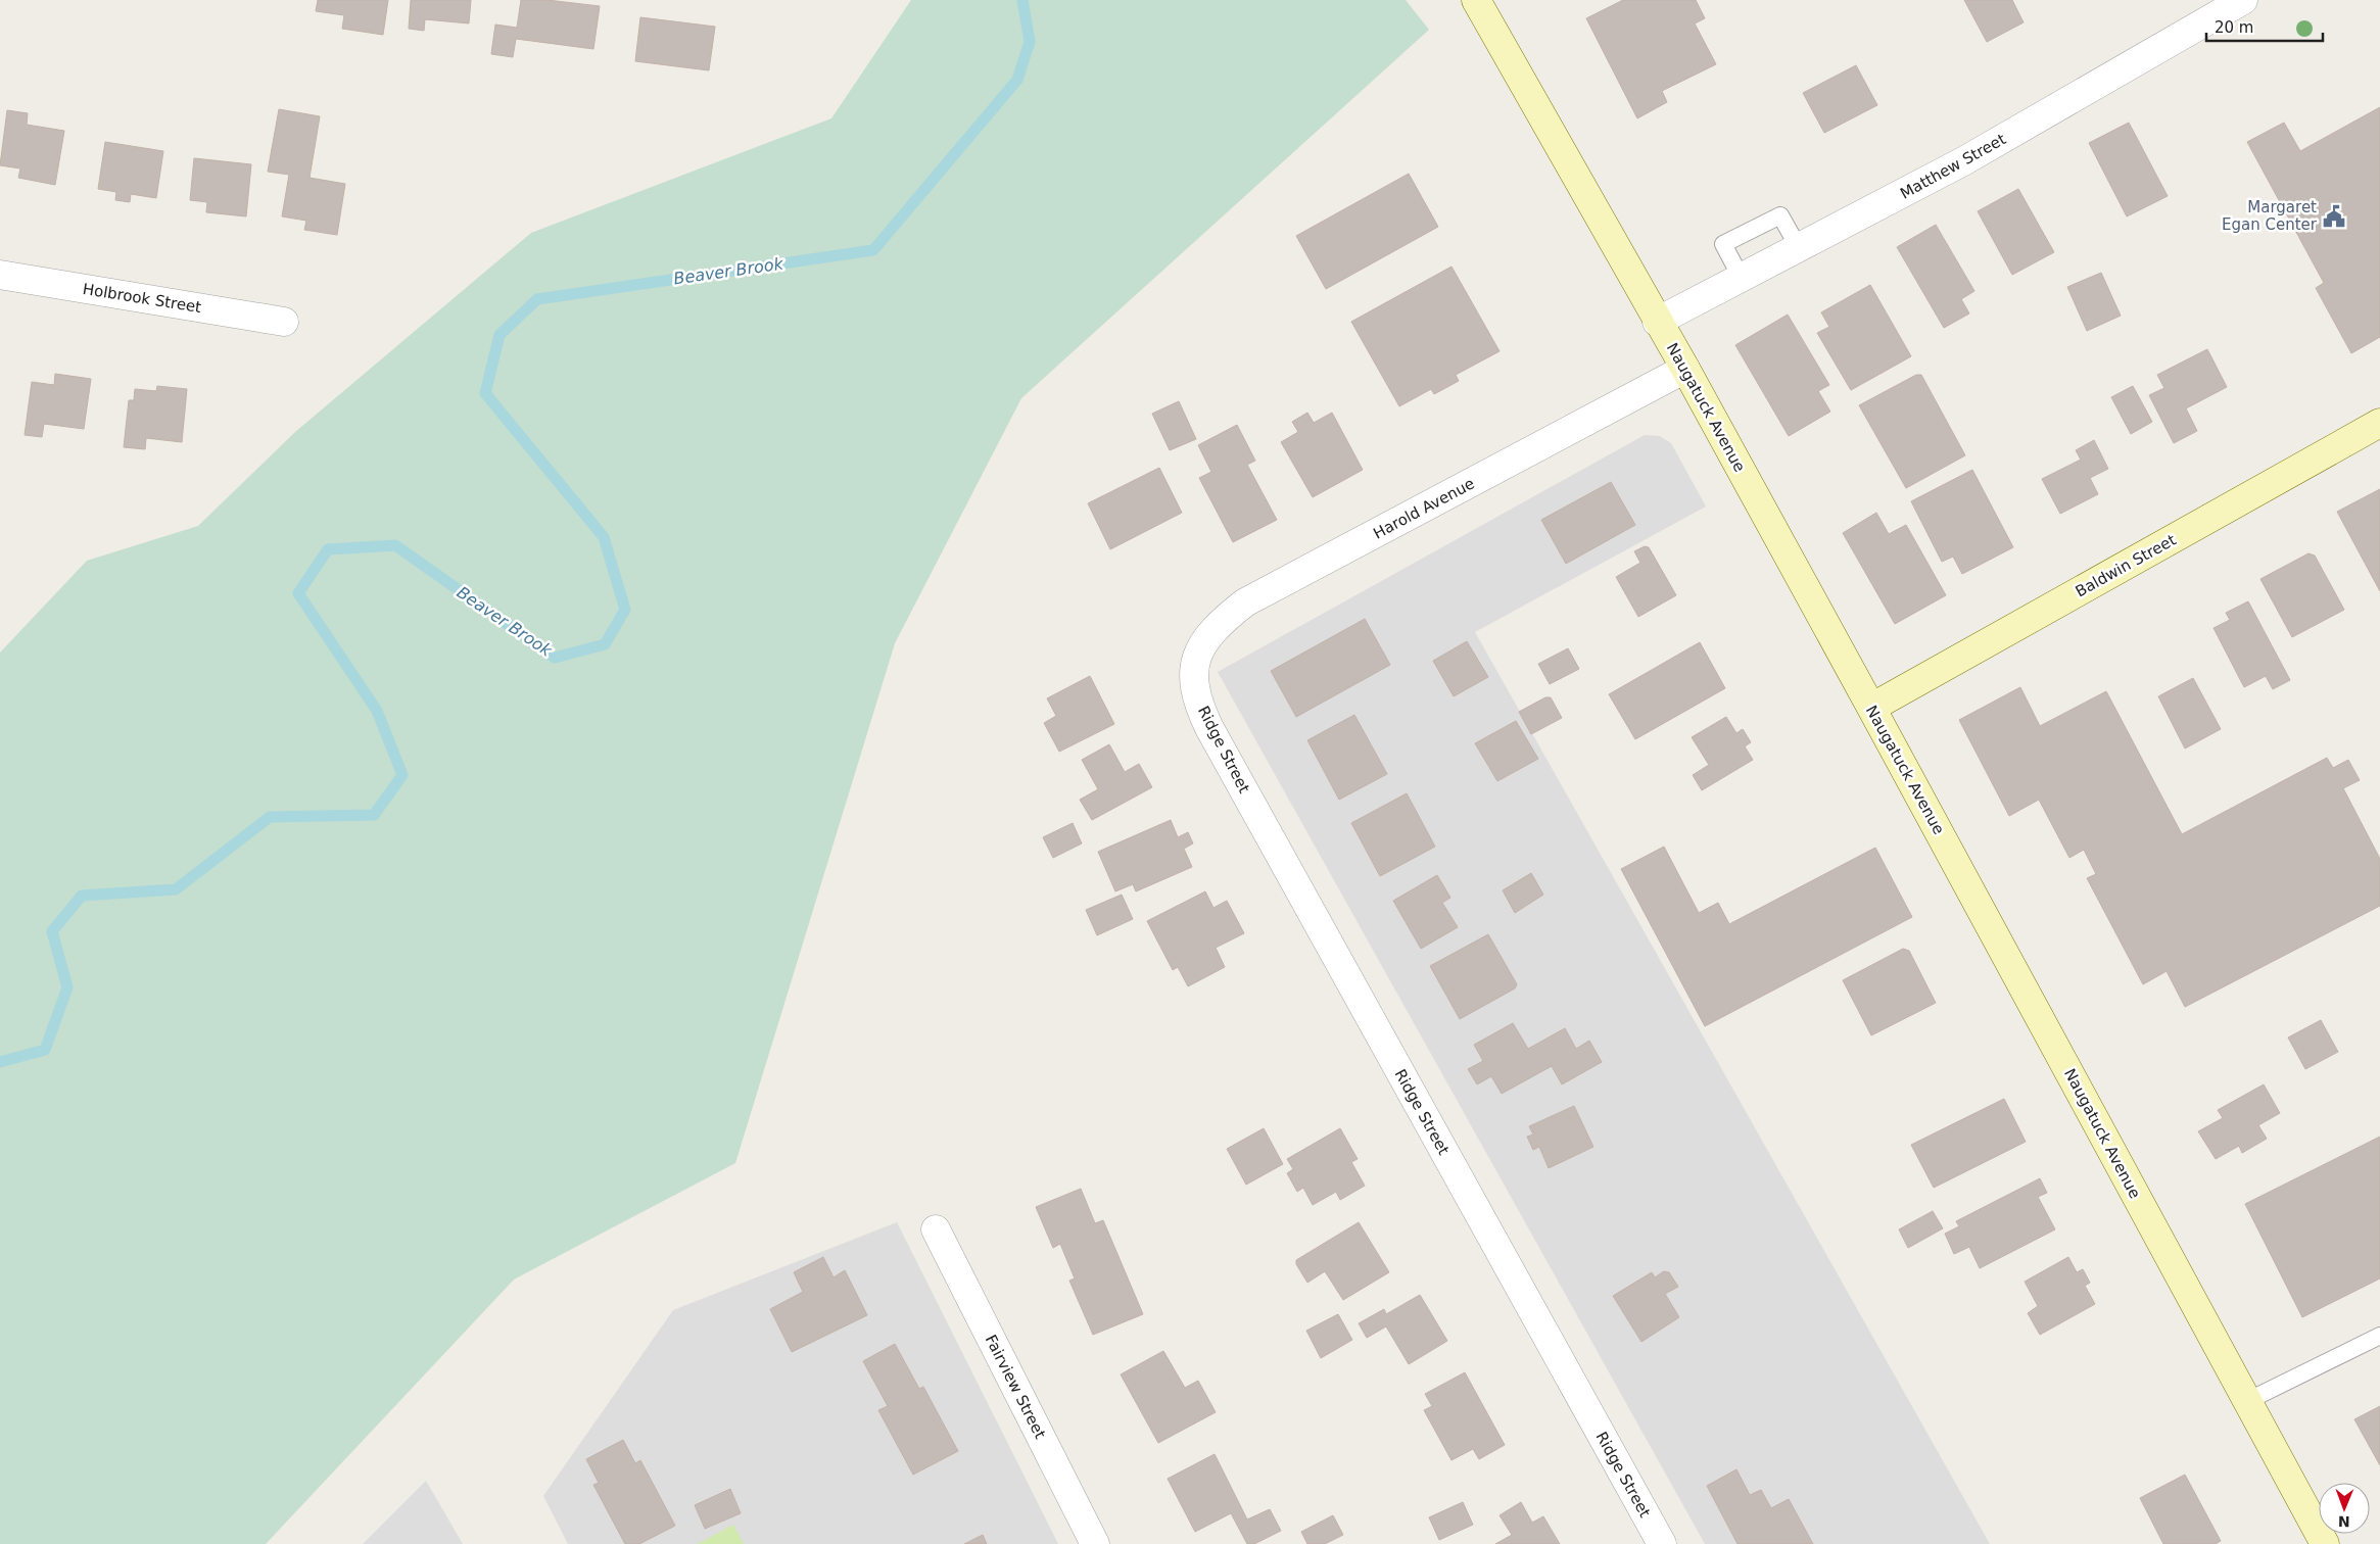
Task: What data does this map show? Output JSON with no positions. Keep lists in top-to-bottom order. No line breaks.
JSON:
{"streets":{"main road":["Naugatuck Avenue","Baldwin Street"],"street":["Matthew Street","Holbrook Street","Harold Avenue","Ridge Street","Fairview Street"]},"crossings":[["Matthew Street","Naugatuck Avenue"],["Naugatuck Avenue","Harold Avenue"],["Naugatuck Avenue","Baldwin Street"],["Harold Avenue","Ridge Street"]],"water":["Beaver Brook"],"places":{"public building":["Margaret Egan Center"]},"scale_bar":"20 m","north":"bottom"}
